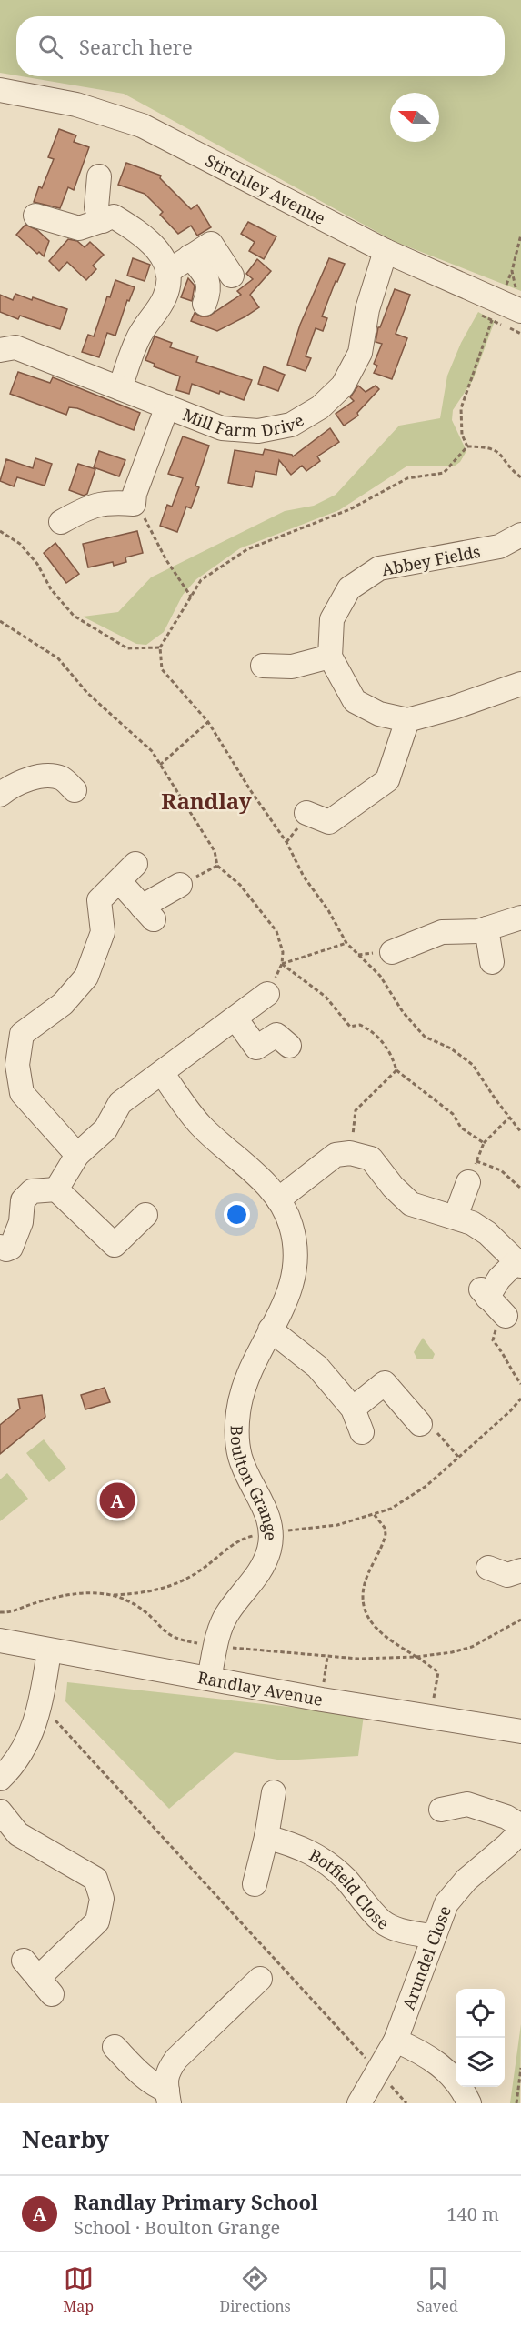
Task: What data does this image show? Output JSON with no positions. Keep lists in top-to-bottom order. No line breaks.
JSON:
{"streets":{"street":["Stirchley Avenue","Mill Farm Drive","Abbey Fields","Boulton Grange","Randlay Avenue","Botfield Close","Arundel Close"]},"crossings":[["Stirchley Avenue","Mill Farm Drive"],["Boulton Grange","Randlay Avenue"],["Botfield Close","Arundel Close"]],"districts":["Randlay"],"north":"left","page":{"search":"Search here","pins":"A","heading":"Nearby","list":[{"mark":"A","name":"Randlay Primary School","note":"School · Boulton Grange","value":"140 m"}],"nav":["Map","Directions","Saved"]}}
